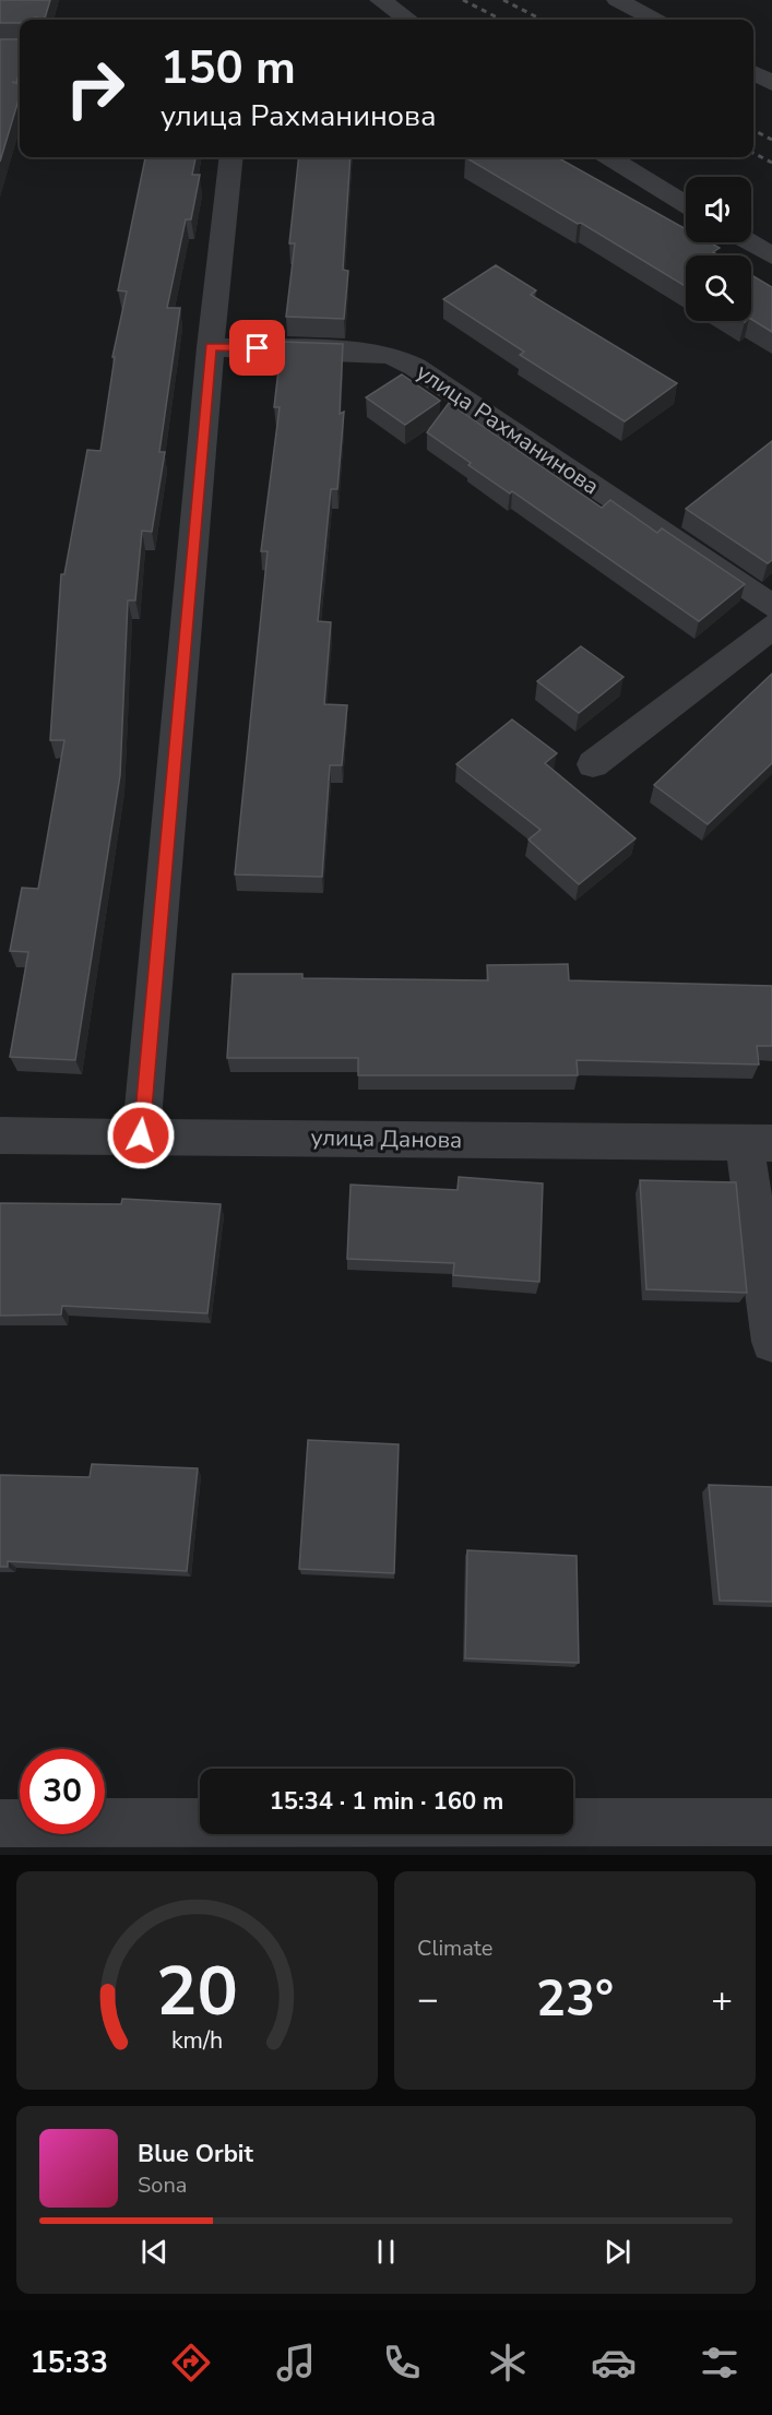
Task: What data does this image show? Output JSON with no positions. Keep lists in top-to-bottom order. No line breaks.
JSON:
{"streets":{"street":["улица Рахманинова","улица Данова"]},"page":{"turn":["150 m","улица Рахманинова"],"limit":"30","trip":"15:34 · 1 min · 160 m","tile":"Climate","heat":["−","23°","+"],"song":["Blue Orbit","Sona"],"tabs":"15:33","gauge":["20","km/h"]}}
